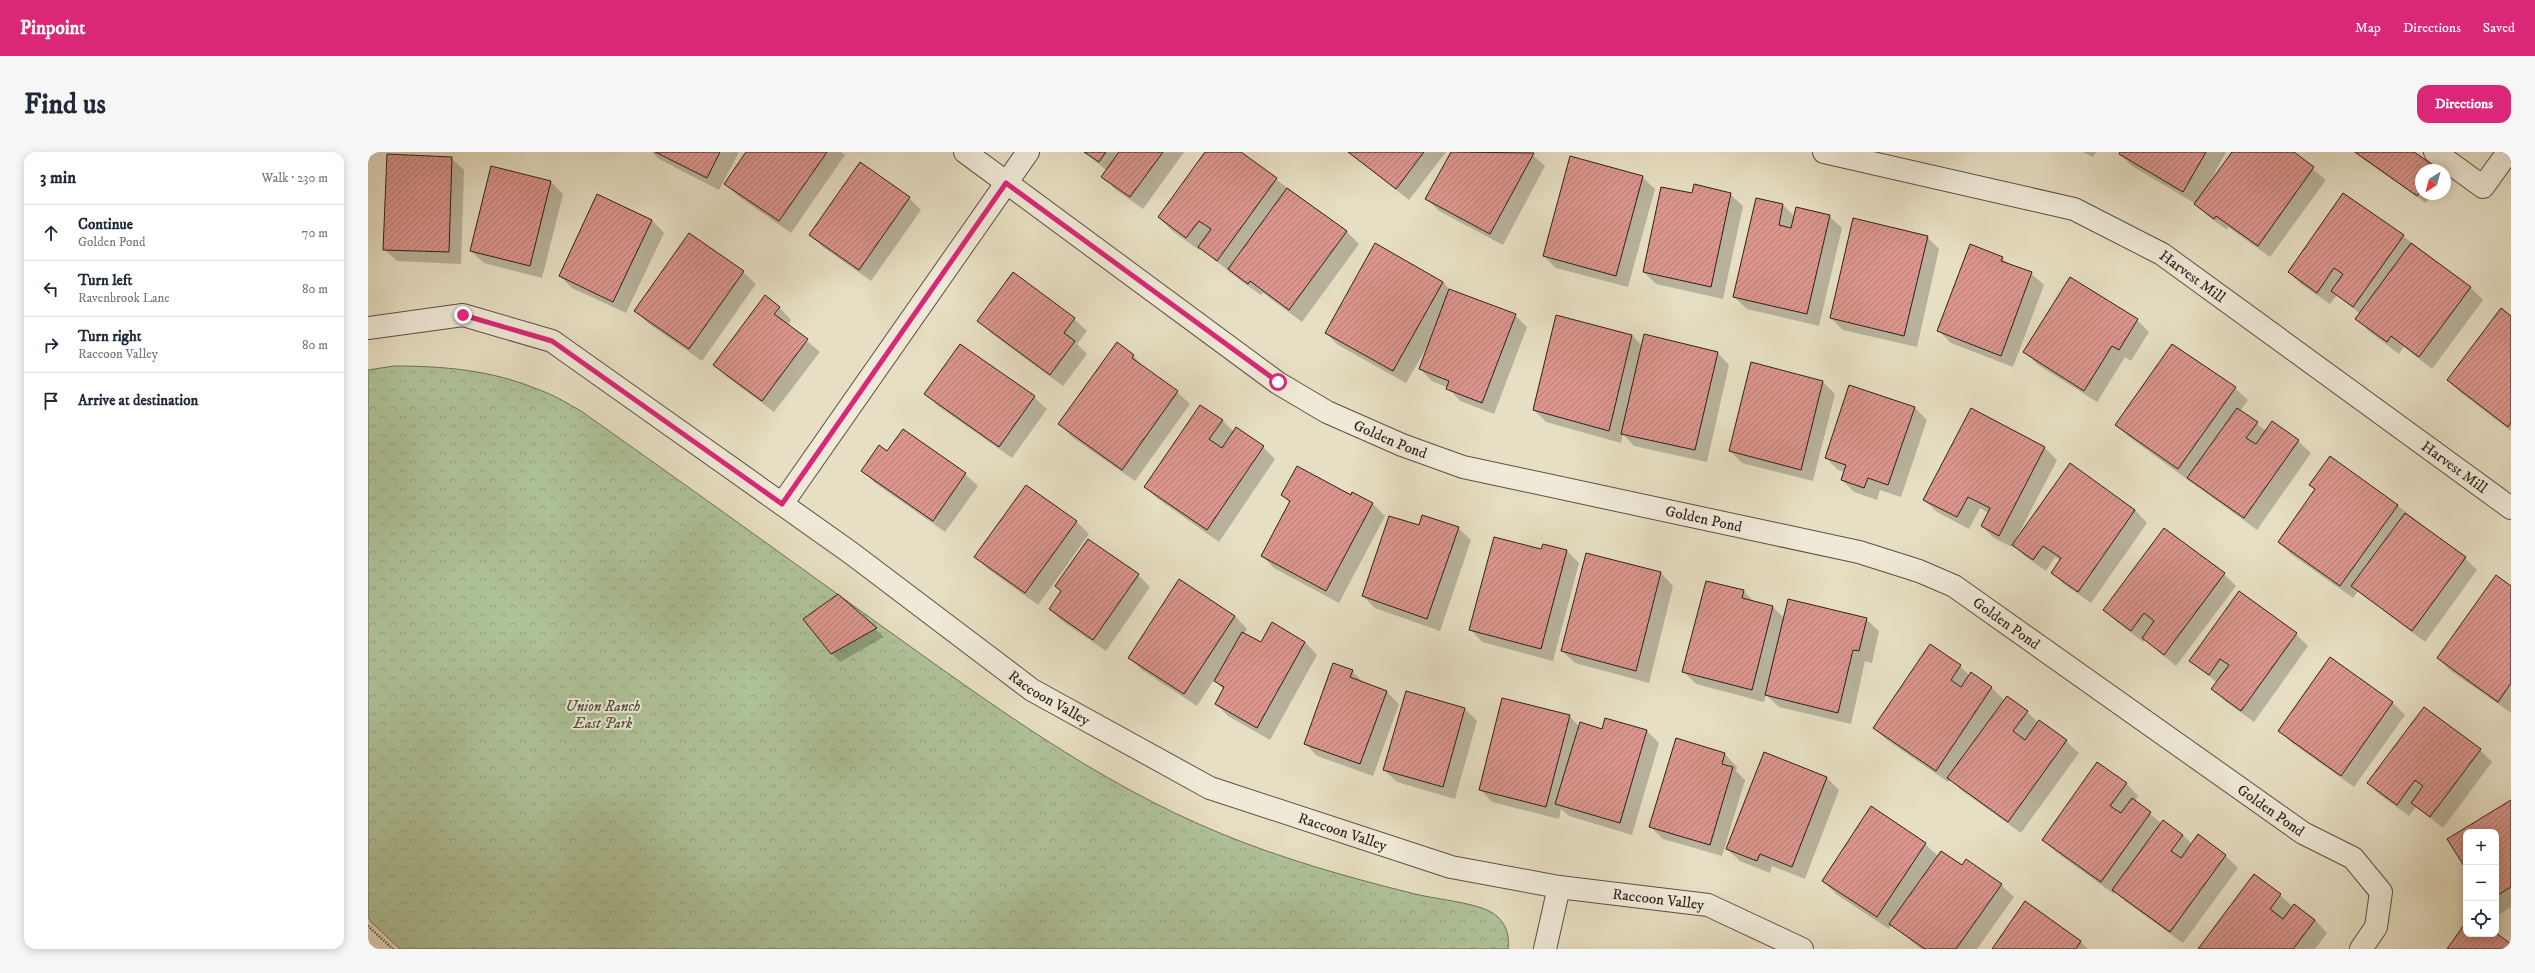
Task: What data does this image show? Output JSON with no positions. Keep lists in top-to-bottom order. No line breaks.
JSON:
{"streets":{"street":["Harvest Mill","Golden Pond","Raccoon Valley"]},"parks":["Union Ranch East Park"],"north":"bottom left","page":{"header":"Pinpoint","nav":["Map","Directions","Saved"],"buttons":"Directions","title":"Find us","heading":["3 min","Walk · 230 m"],"list":[["Continue","Golden Pond","70 m"],["Turn left","Ravenbrook Lane","80 m"],["Turn right","Raccoon Valley","80 m"],"Arrive at destination"],"map_buttons":["+","−"]}}
